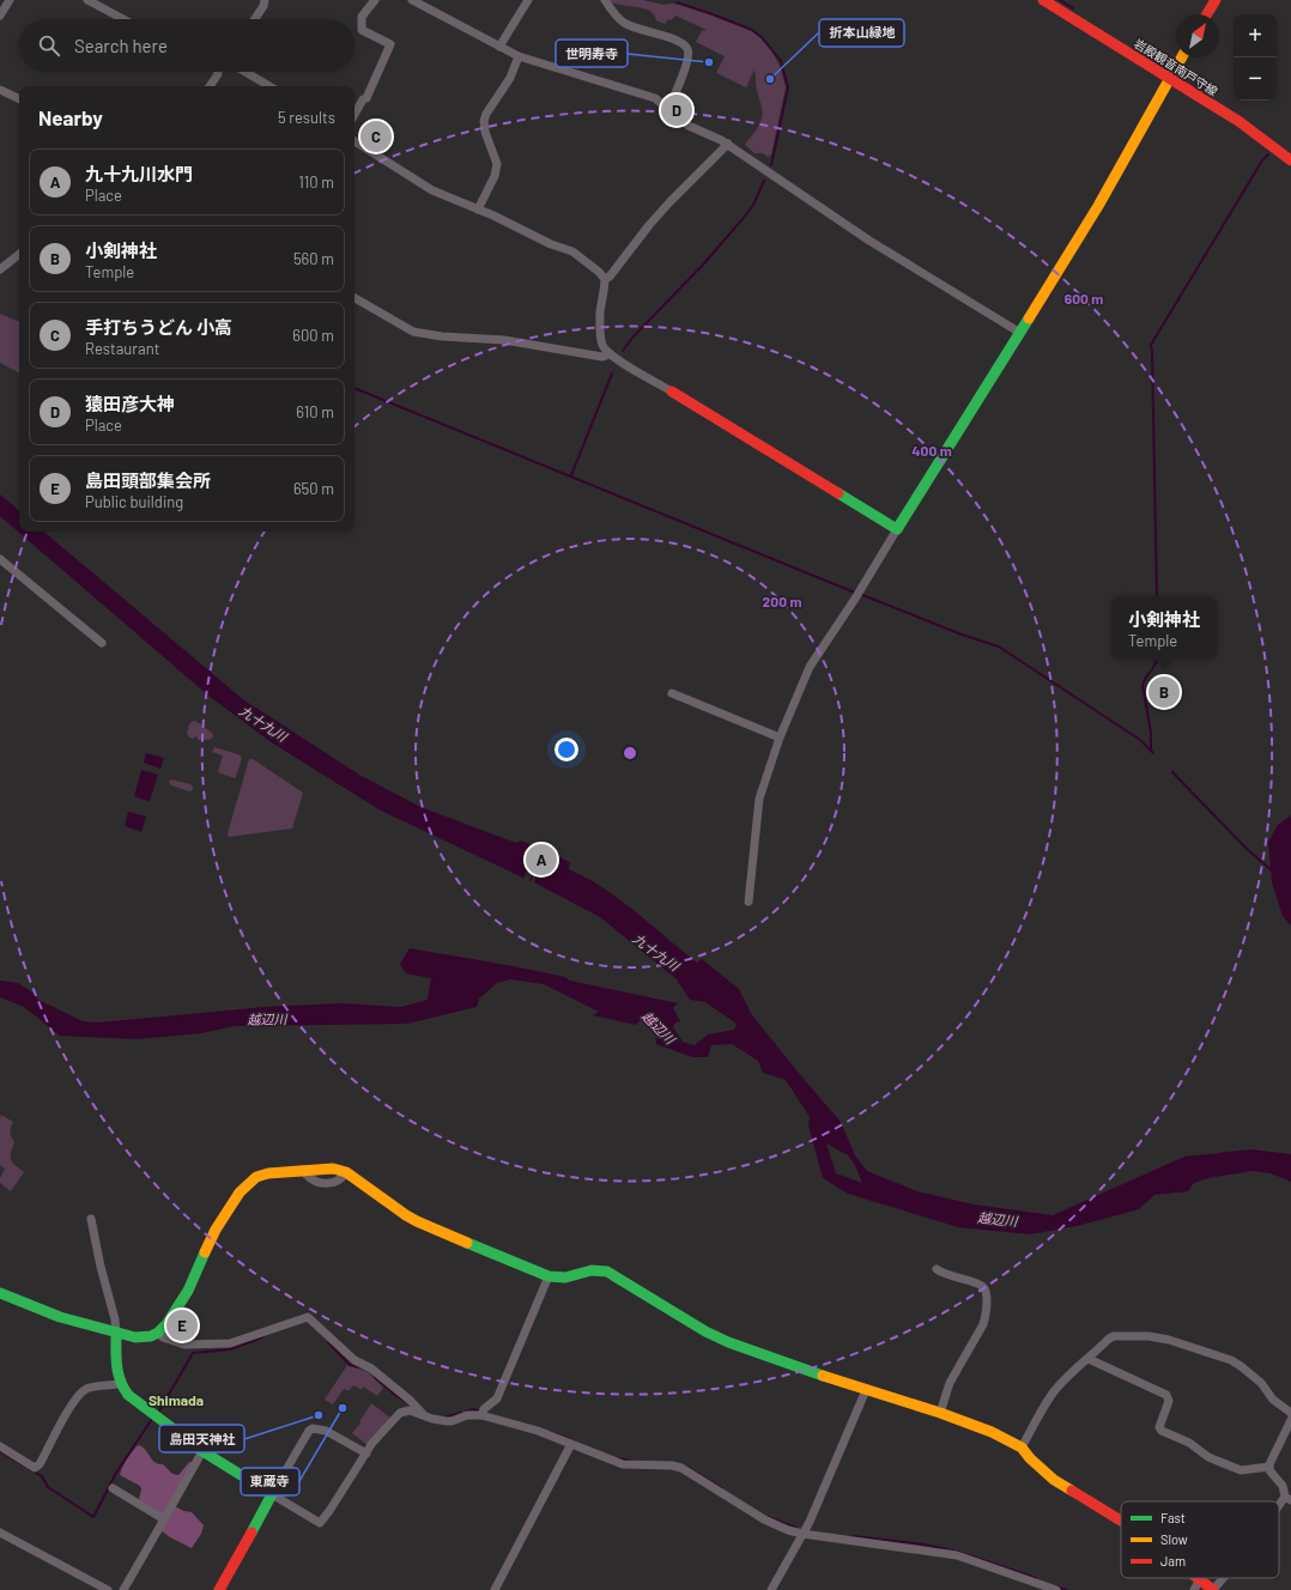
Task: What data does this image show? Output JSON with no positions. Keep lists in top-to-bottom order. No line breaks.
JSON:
{"streets":{"street":["岩殿観音南戸守線"]},"districts":["Shimada"],"water":["九十九川","越辺川"],"places":["世明寿寺","折本山緑地","東蔵寺","島田天神社"],"legend":["Fast","Slow","Jam"],"north":"top right","page":{"map_buttons":["+","−"],"search":"Search here","heading":["Nearby","5 results"],"pins":["D","C","B","A","E"],"list":[{"mark":"A","name":"九十九川水門","note":"Place","value":"110 m"},{"mark":"B","name":"小剣神社","note":"Temple","value":"560 m"},{"mark":"C","name":"手打ちうどん 小高","note":"Restaurant","value":"600 m"},{"mark":"D","name":"猿田彦大神","note":"Place","value":"610 m"},{"mark":"E","name":"島田頭部集会所","note":"Public building","value":"650 m"}],"popup":["小剣神社","Temple"]},"rings":["600 m","400 m","200 m"]}
